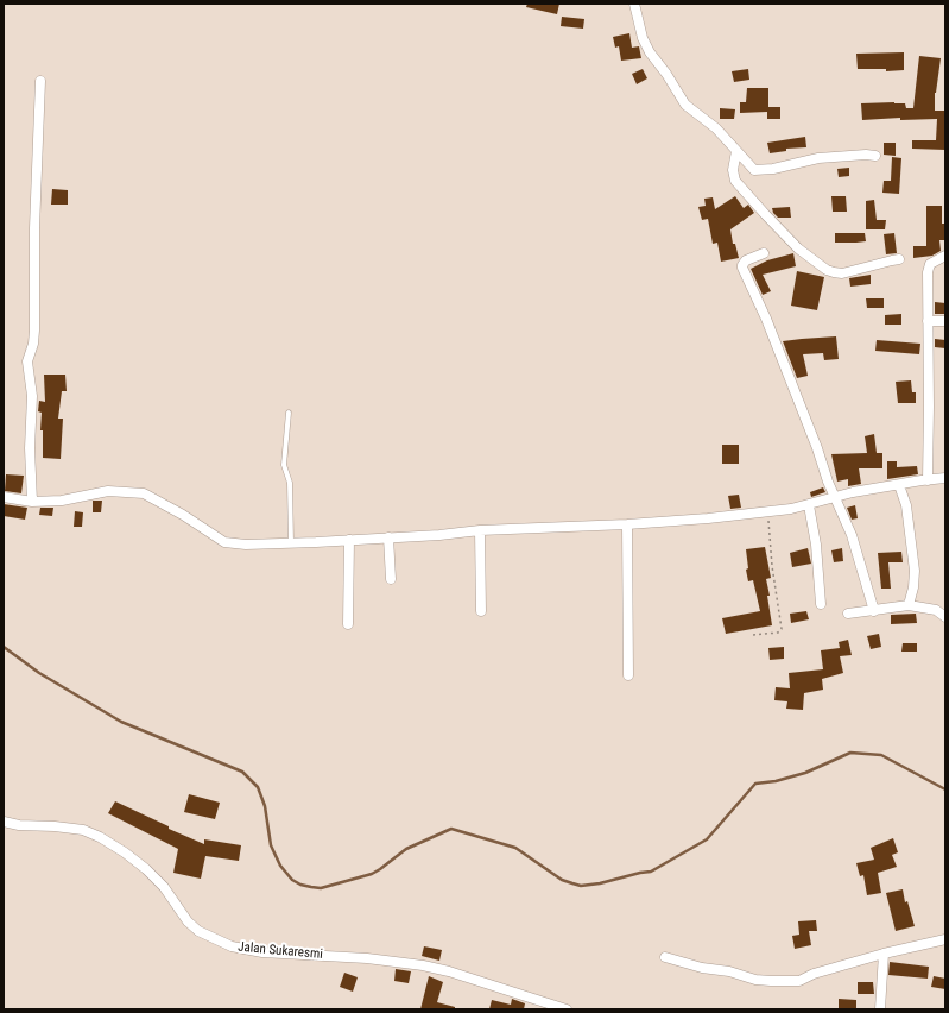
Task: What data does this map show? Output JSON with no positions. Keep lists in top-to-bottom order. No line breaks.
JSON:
{"streets":{"street":["Jalan Sukaresmi"]}}
